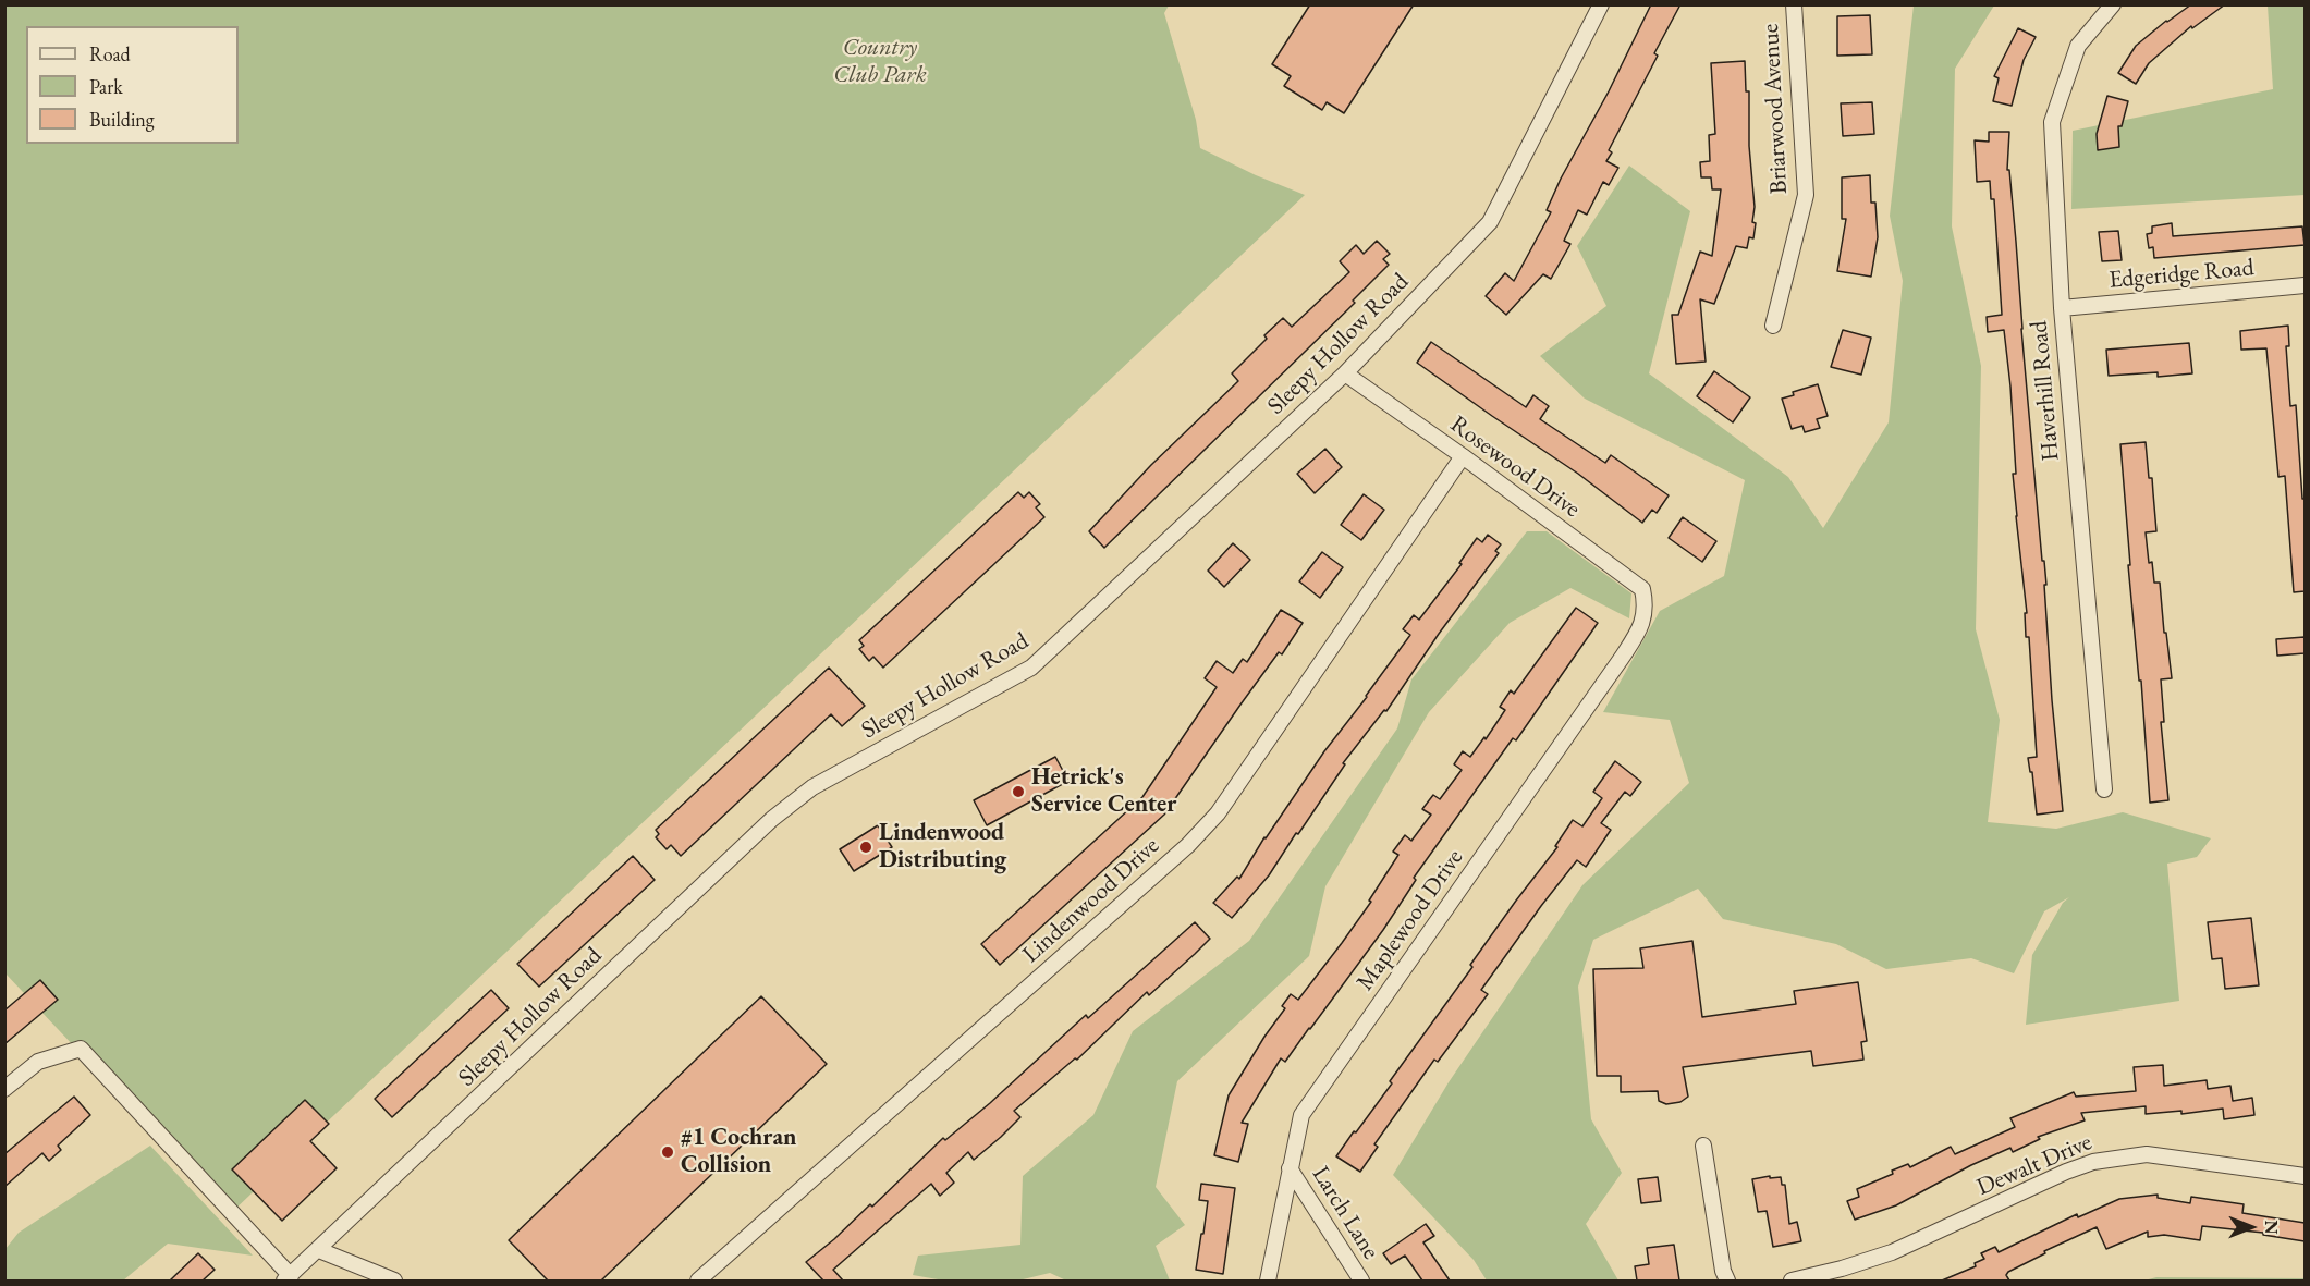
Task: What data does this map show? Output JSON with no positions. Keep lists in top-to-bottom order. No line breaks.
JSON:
{"streets":{"street":["Briarwood Avenue","Edgeridge Road","Sleepy Hollow Road","Haverhill Road","Rosewood Drive","Lindenwood Drive","Maplewood Drive","Dewalt Drive","Larch Lane"]},"crossings":[["Edgeridge Road","Haverhill Road"],["Sleepy Hollow Road","Rosewood Drive"],["Rosewood Drive","Lindenwood Drive"],["Rosewood Drive","Maplewood Drive"],["Maplewood Drive","Larch Lane"]],"parks":["Country Club Park"],"places":["Hetrick's Service Center","Lindenwood Distributing","#1 Cochran Collision"],"legend":["Road","Park","Building"],"north":"right"}
